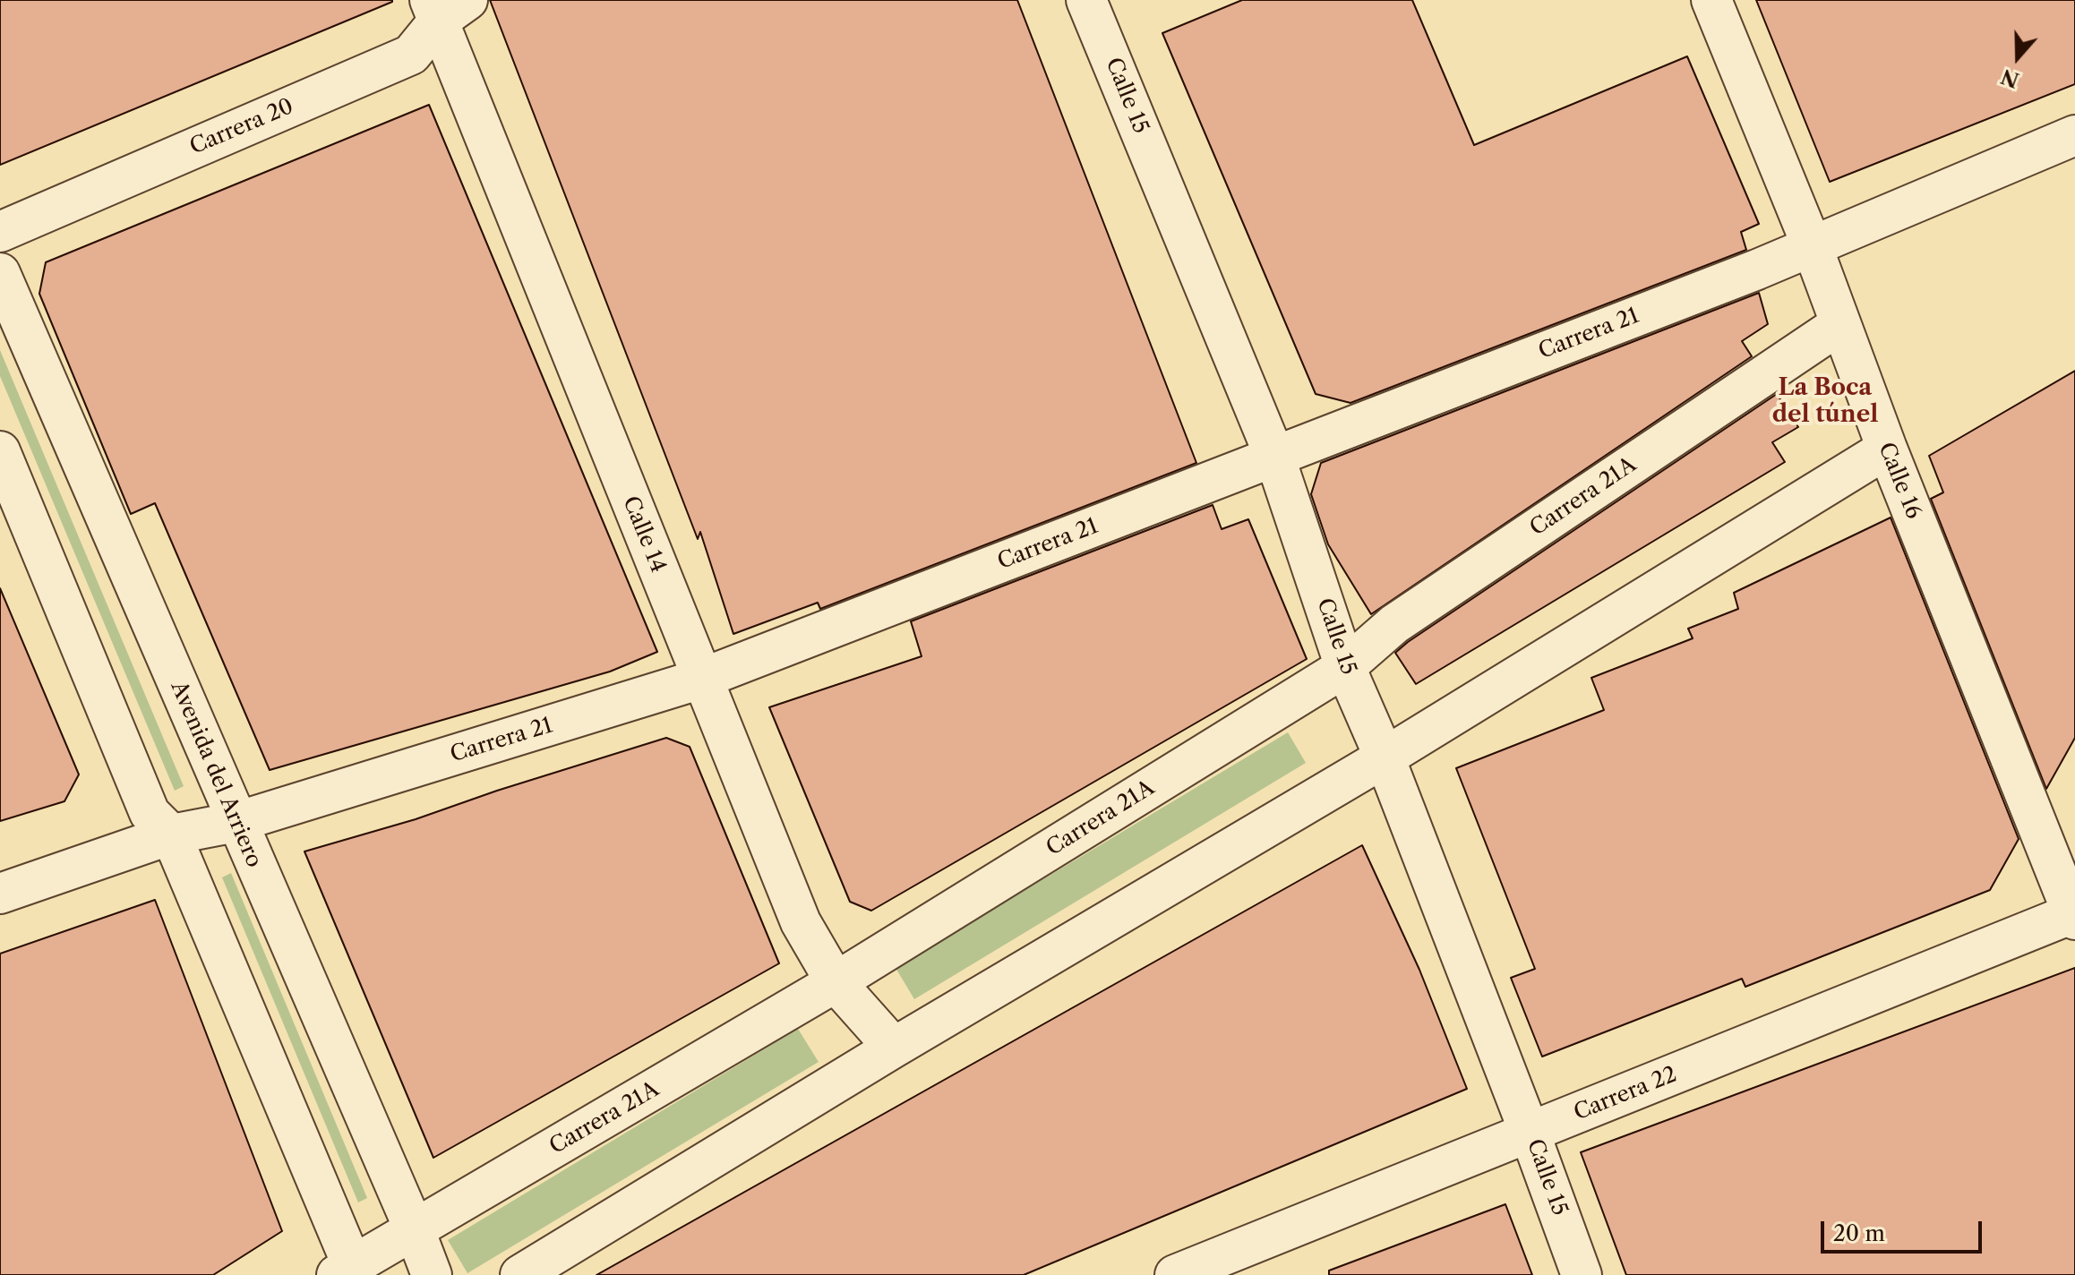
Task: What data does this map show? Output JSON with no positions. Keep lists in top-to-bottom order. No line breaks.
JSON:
{"streets":{"street":["Calle 15","Carrera 20","Carrera 21","Calle 16","Carrera 21A","Calle 14","Avenida del Arriero","Carrera 22"]},"crossings":[["Calle 15","Carrera 21"],["Calle 15","Carrera 21A"],["Calle 15","Carrera 22"],["Carrera 20","Calle 14"],["Carrera 21","Calle 16"],["Carrera 21","Calle 14"],["Carrera 21","Avenida del Arriero"],["Calle 16","Carrera 21A"],["Calle 16","Carrera 22"],["Carrera 21A","Calle 14"],["Carrera 21A","Avenida del Arriero"]],"districts":["La Boca del túnel"],"scale_bar":"20 m","north":"bottom"}
